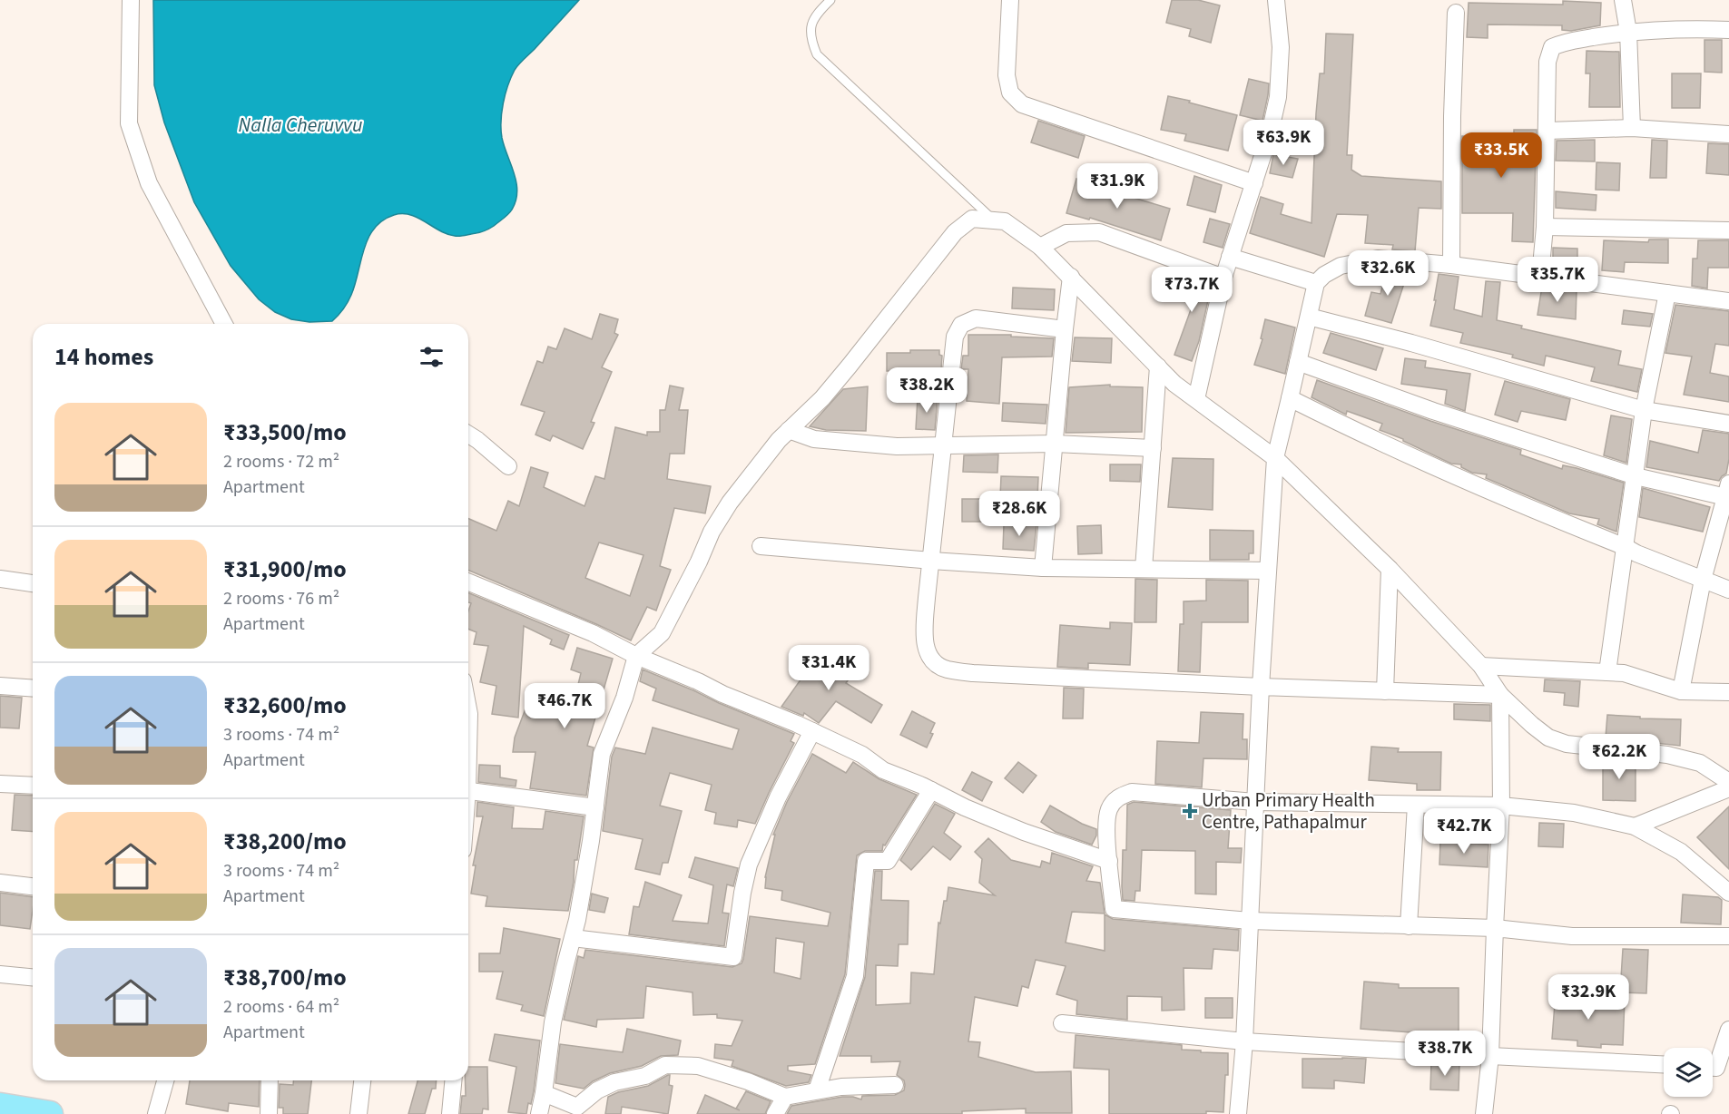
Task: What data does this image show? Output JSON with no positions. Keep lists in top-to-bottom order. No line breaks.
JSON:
{"water":["Nalla Cheruvvu"],"places":{"health":["Urban Primary Health Centre, Pathapalmur"]},"page":{"price":["₹63.9K","₹33.5K","₹31.9K","₹32.6K","₹35.7K","₹73.7K","₹38.2K","₹28.6K","₹31.4K","₹46.7K","₹62.2K","₹42.7K","₹32.9K","₹38.7K"],"heading":"14 homes","list":[{"name":"₹33,500/mo","note":"2 rooms · 72 m² · Apartment"},{"name":"₹31,900/mo","note":"2 rooms · 76 m² · Apartment"},{"name":"₹32,600/mo","note":"3 rooms · 74 m² · Apartment"},{"name":"₹38,200/mo","note":"3 rooms · 74 m² · Apartment"},{"name":"₹38,700/mo","note":"2 rooms · 64 m² · Apartment"}]}}
